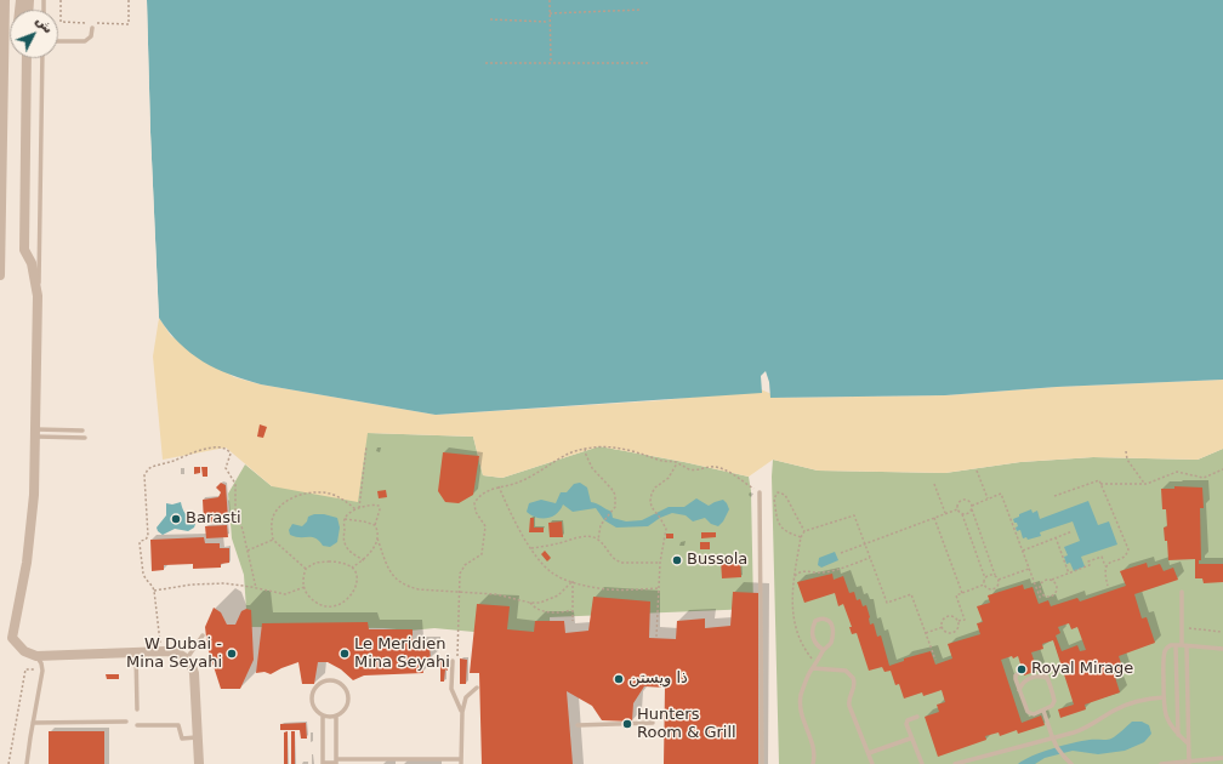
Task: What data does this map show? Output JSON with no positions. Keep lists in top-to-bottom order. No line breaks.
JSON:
{"places":["Barasti","Bussola","W Dubai - Mina Seyahi","Le Meridien Mina Seyahi","Royal Mirage","ذا ويستن","Hunters Room & Grill"],"north":"top right"}
